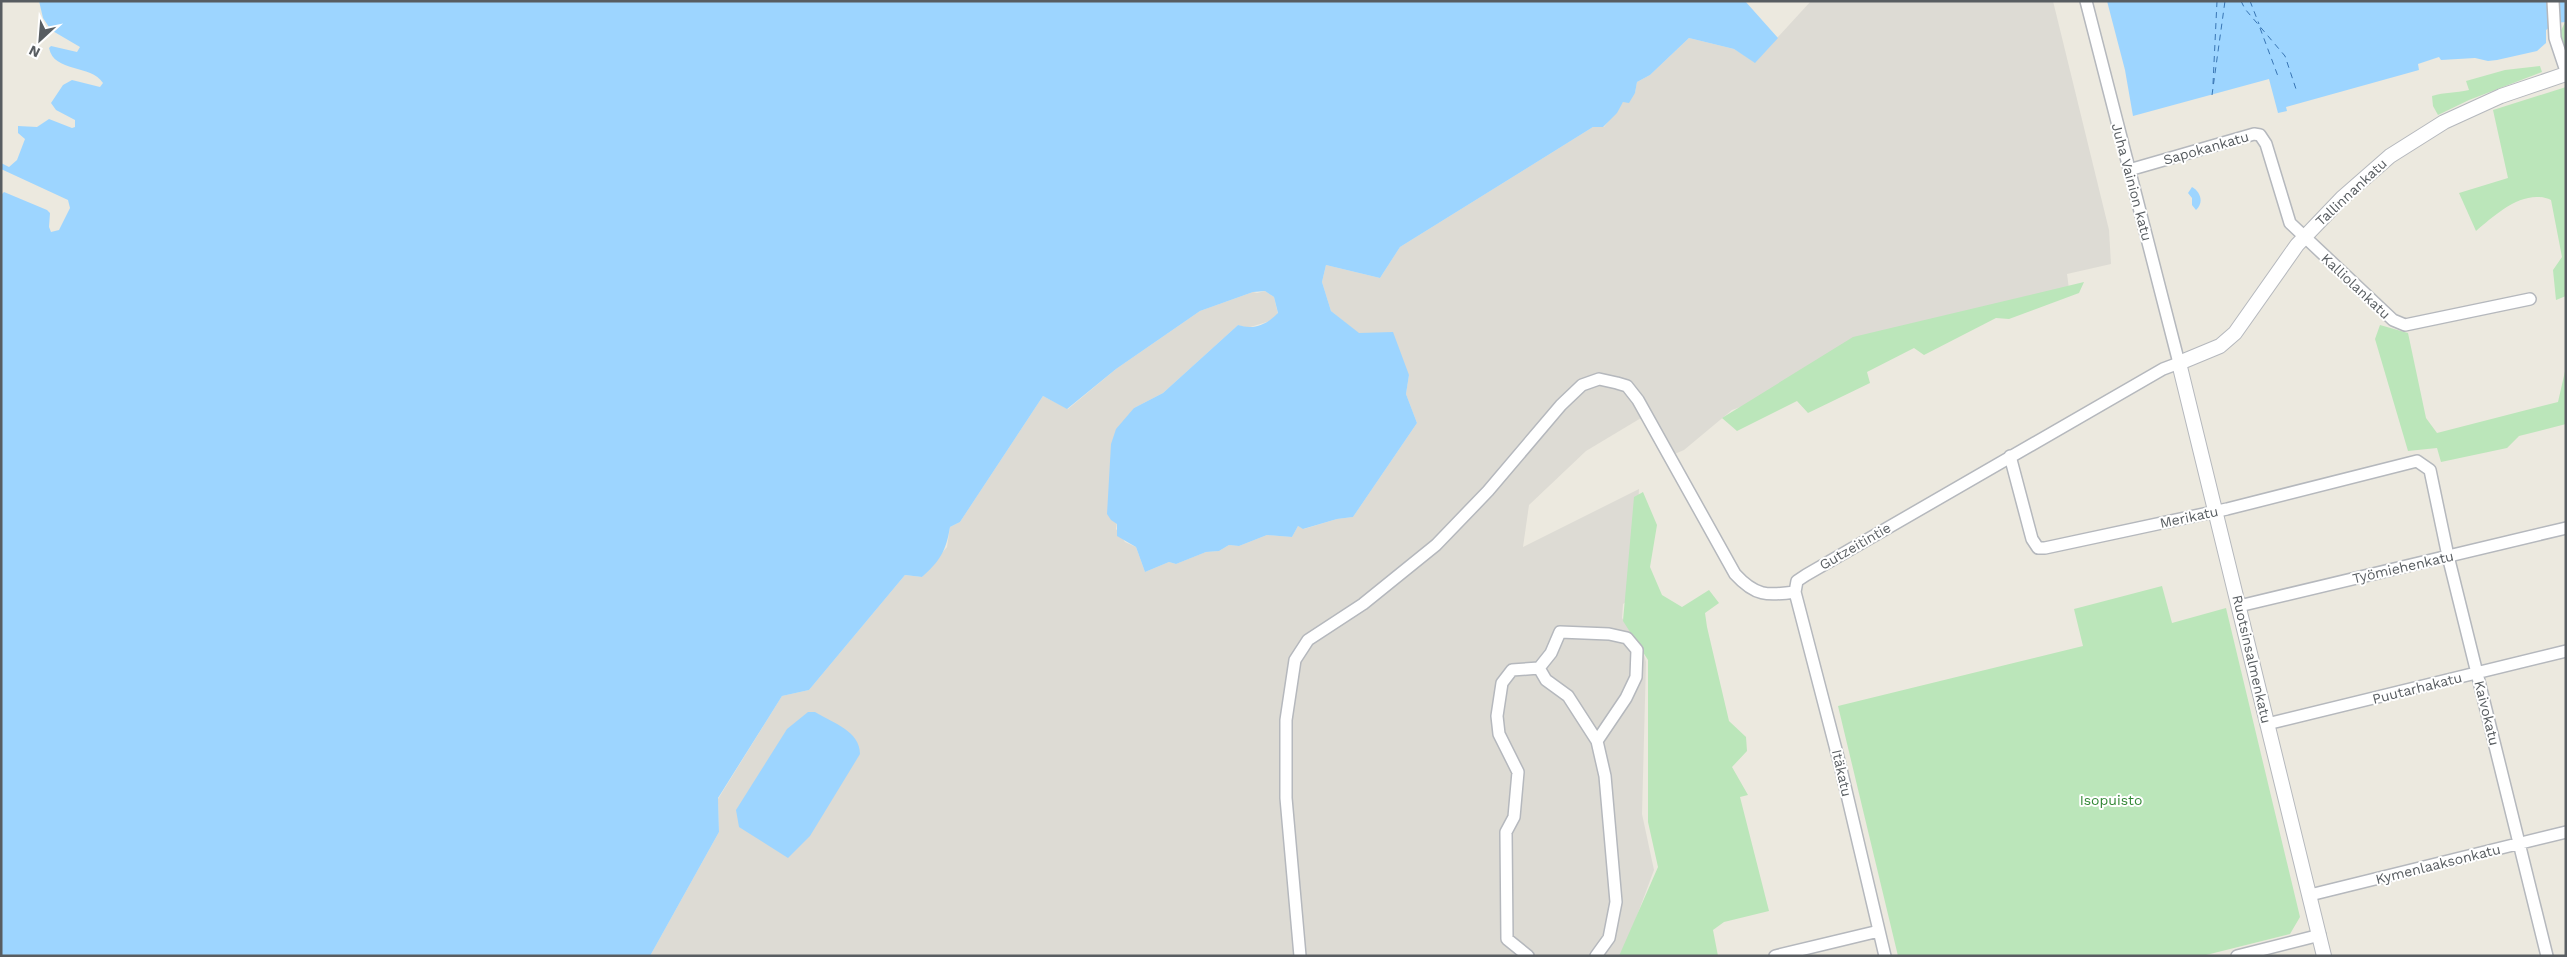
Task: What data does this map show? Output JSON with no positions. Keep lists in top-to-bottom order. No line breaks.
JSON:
{"streets":{"street":["Sapokankatu","Juha Vainion katu","Tallinnankatu","Kalliolankatu","Merikatu","Gutzeitintie","Työmiehenkatu","Ruotsinsalmenkatu","Puutarhakatu","Kaivokatu","Itäkatu","Kymenlaaksonkatu"]},"crossings":[["Sapokankatu","Juha Vainion katu"],["Sapokankatu","Tallinnankatu"],["Sapokankatu","Kalliolankatu"],["Juha Vainion katu","Tallinnankatu"],["Juha Vainion katu","Gutzeitintie"],["Juha Vainion katu","Ruotsinsalmenkatu"],["Tallinnankatu","Kalliolankatu"],["Tallinnankatu","Gutzeitintie"],["Tallinnankatu","Ruotsinsalmenkatu"],["Merikatu","Gutzeitintie"],["Merikatu","Ruotsinsalmenkatu"],["Merikatu","Kaivokatu"],["Gutzeitintie","Ruotsinsalmenkatu"],["Gutzeitintie","Itäkatu"],["Työmiehenkatu","Ruotsinsalmenkatu"],["Työmiehenkatu","Kaivokatu"],["Ruotsinsalmenkatu","Puutarhakatu"],["Ruotsinsalmenkatu","Kymenlaaksonkatu"],["Puutarhakatu","Kaivokatu"],["Kaivokatu","Kymenlaaksonkatu"]],"parks":["Isopuisto"],"north":"bottom left"}
